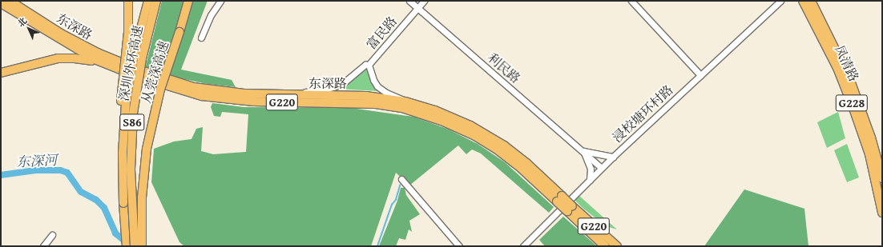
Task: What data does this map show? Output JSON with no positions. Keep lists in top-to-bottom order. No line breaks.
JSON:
{"streets":{"highway":["东深路","深圳外环高速","凤清路","从莞深高速","G220","G228","S86"],"street":["富民路","利民路","浸校塘环村路"]},"crossings":[["东深路","富民路"],["富民路","利民路"],["深圳外环高速","从莞深高速"],["利民路","浸校塘环村路"]],"water":["东深河"],"north":"top left"}
